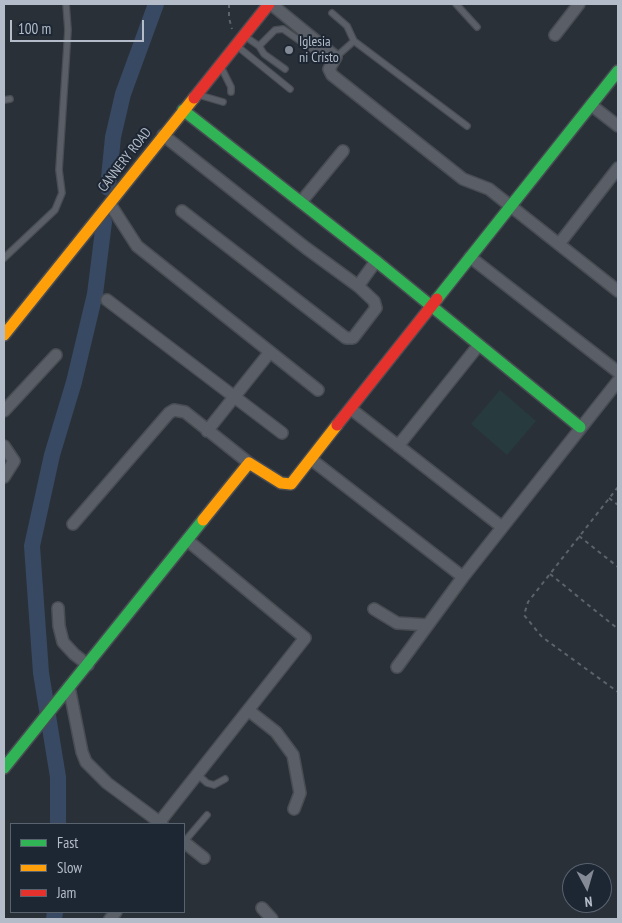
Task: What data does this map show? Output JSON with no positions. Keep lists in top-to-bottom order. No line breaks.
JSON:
{"streets":{"street":["CANNERY ROAD"]},"places":["Iglesia ni Cristo"],"legend":["Fast","Slow","Jam"],"scale_bar":"100 m","north":"bottom"}
